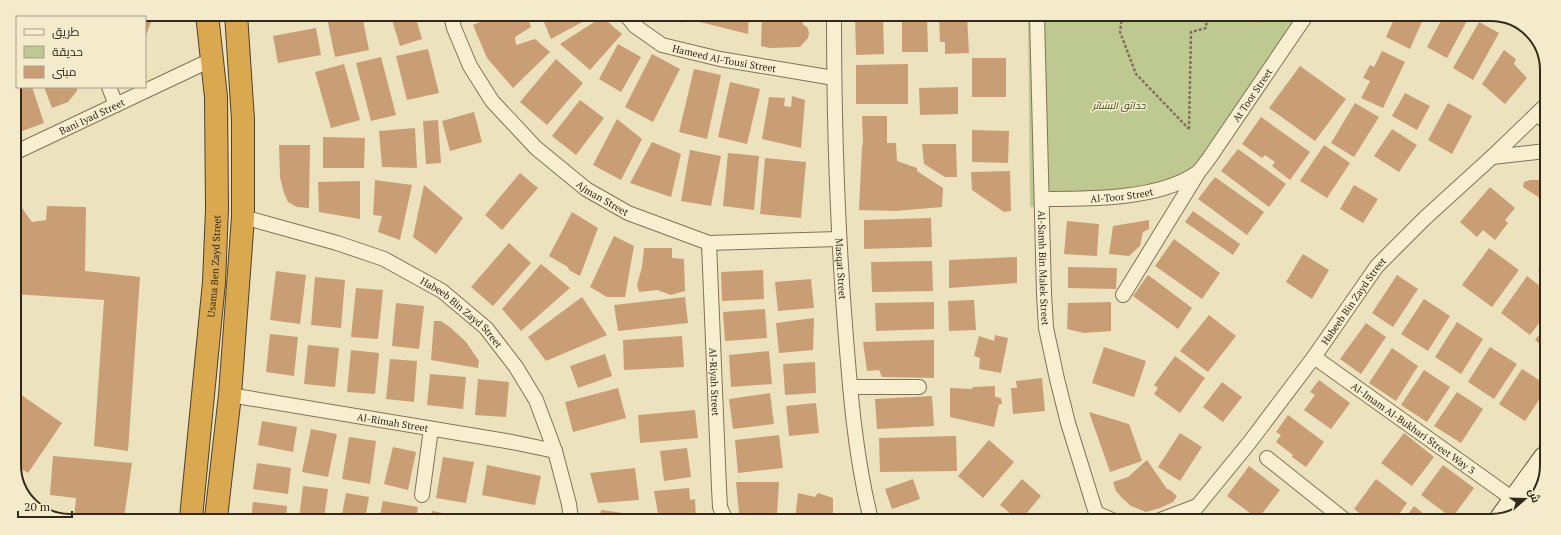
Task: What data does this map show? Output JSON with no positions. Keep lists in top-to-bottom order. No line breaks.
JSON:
{"streets":{"highway":["Usama Ben Zayd Street"],"street":["Hameed Al-Tousi Street","At Toor Street","Bani Iyad Street","Al-Toor Street","Ajman Street","Al-Samh Bin Malek Street","Masqat Street","Habeeb Bin Zayd Street","Al-Riyah Street","Al-Rimah Street","Al-Imam Al-Bukhari Street Way 3"]},"crossings":[["Hameed Al-Tousi Street","Masqat Street"],["At Toor Street","Al-Toor Street"],["Bani Iyad Street","Usama Ben Zayd Street"],["Al-Toor Street","Al-Samh Bin Malek Street"],["Ajman Street","Masqat Street"],["Ajman Street","Al-Riyah Street"],["Habeeb Bin Zayd Street","Al-Rimah Street"],["Habeeb Bin Zayd Street","Al-Imam Al-Bukhari Street Way 3"]],"parks":["حدائق البشائر"],"legend":["طريق","حديقة","مبنى"],"scale_bar":"20 m","north":"right"}
